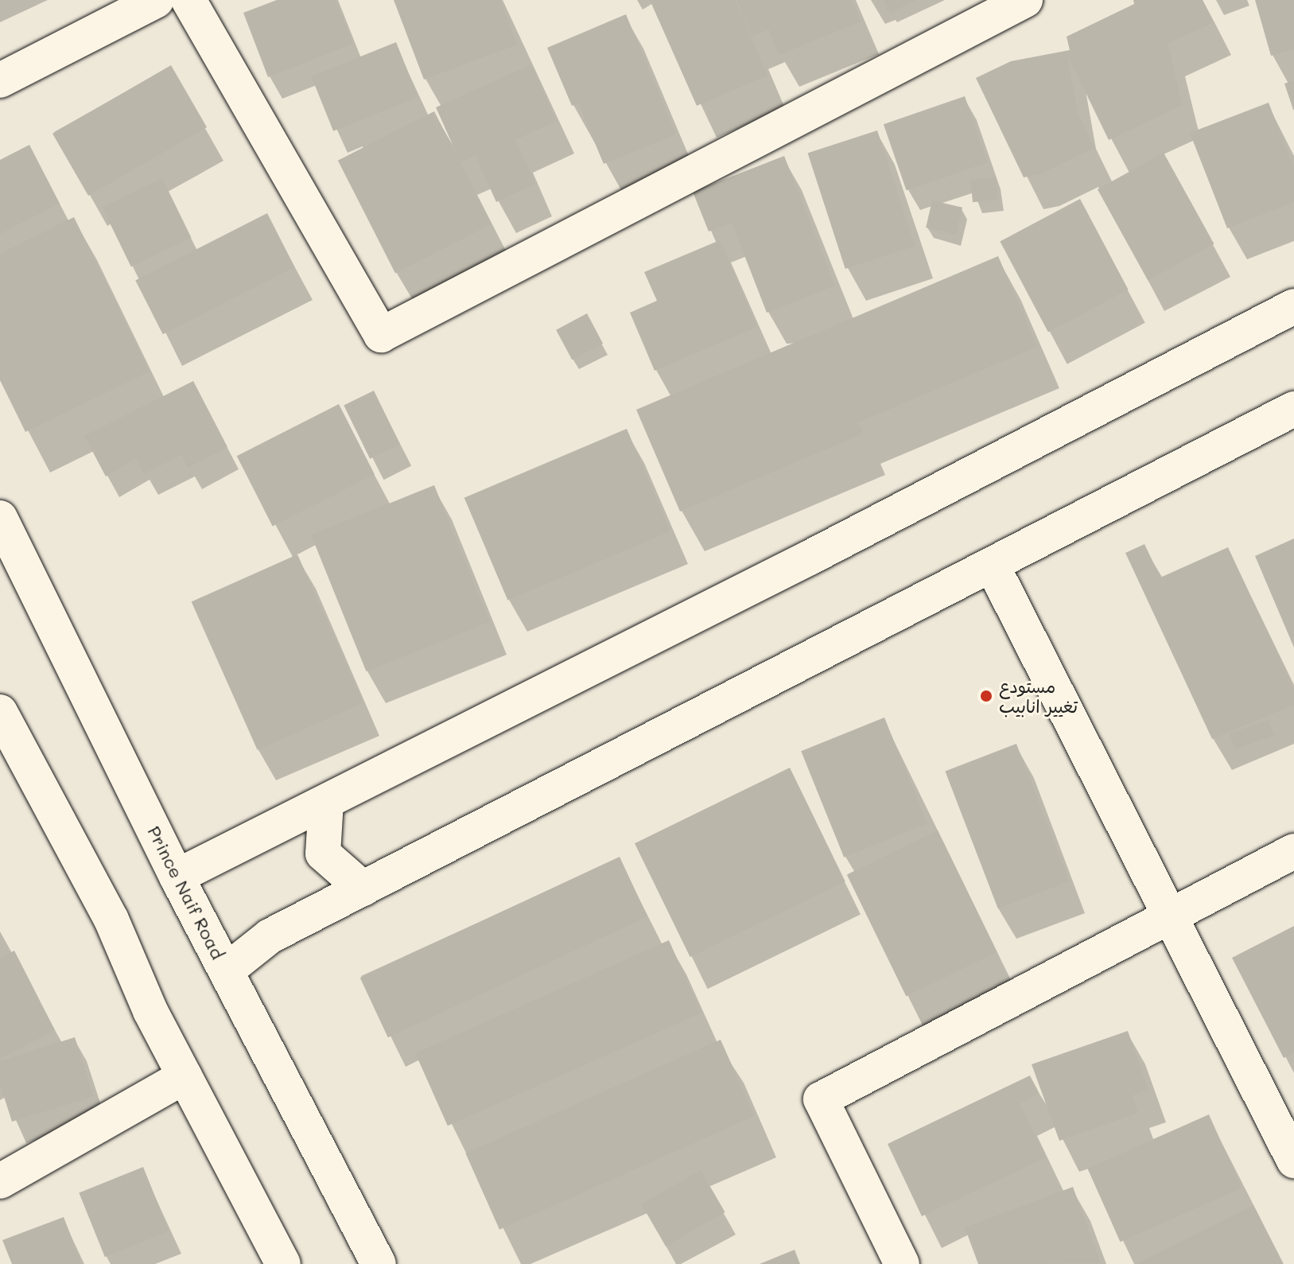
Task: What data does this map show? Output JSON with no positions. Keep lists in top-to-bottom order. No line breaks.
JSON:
{"streets":{"street":["Prince Naif Road"]},"places":["مستودع تغيير انابيب"]}
